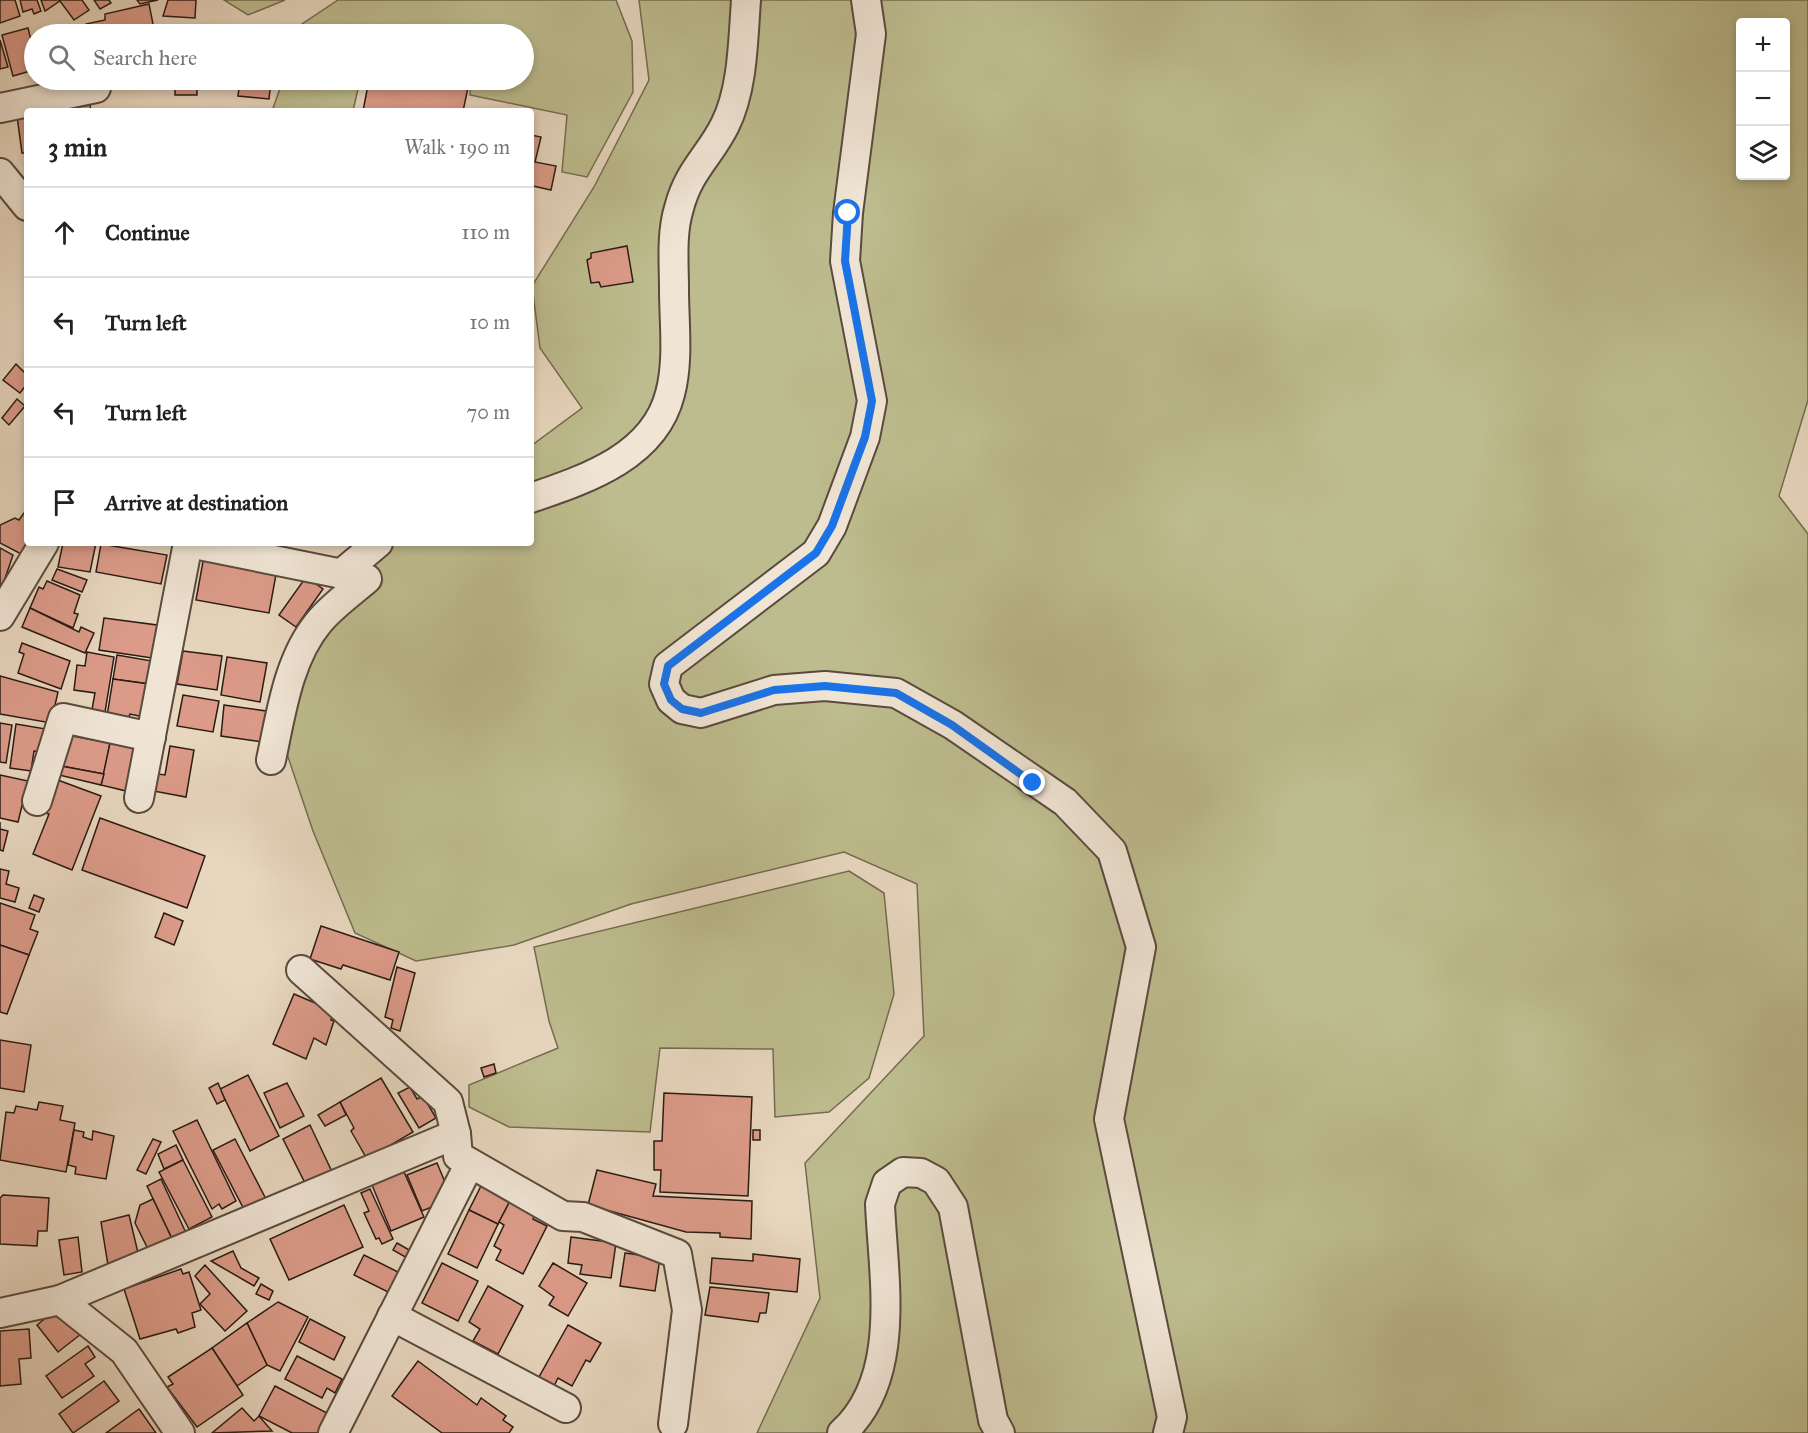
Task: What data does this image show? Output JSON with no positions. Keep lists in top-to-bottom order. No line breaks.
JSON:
{"page":{"map_buttons":["+","−"],"search":"Search here","heading":["3 min","Walk · 190 m"],"list":[["Continue","110 m"],["Turn left","10 m"],["Turn left","70 m"],"Arrive at destination"]}}
